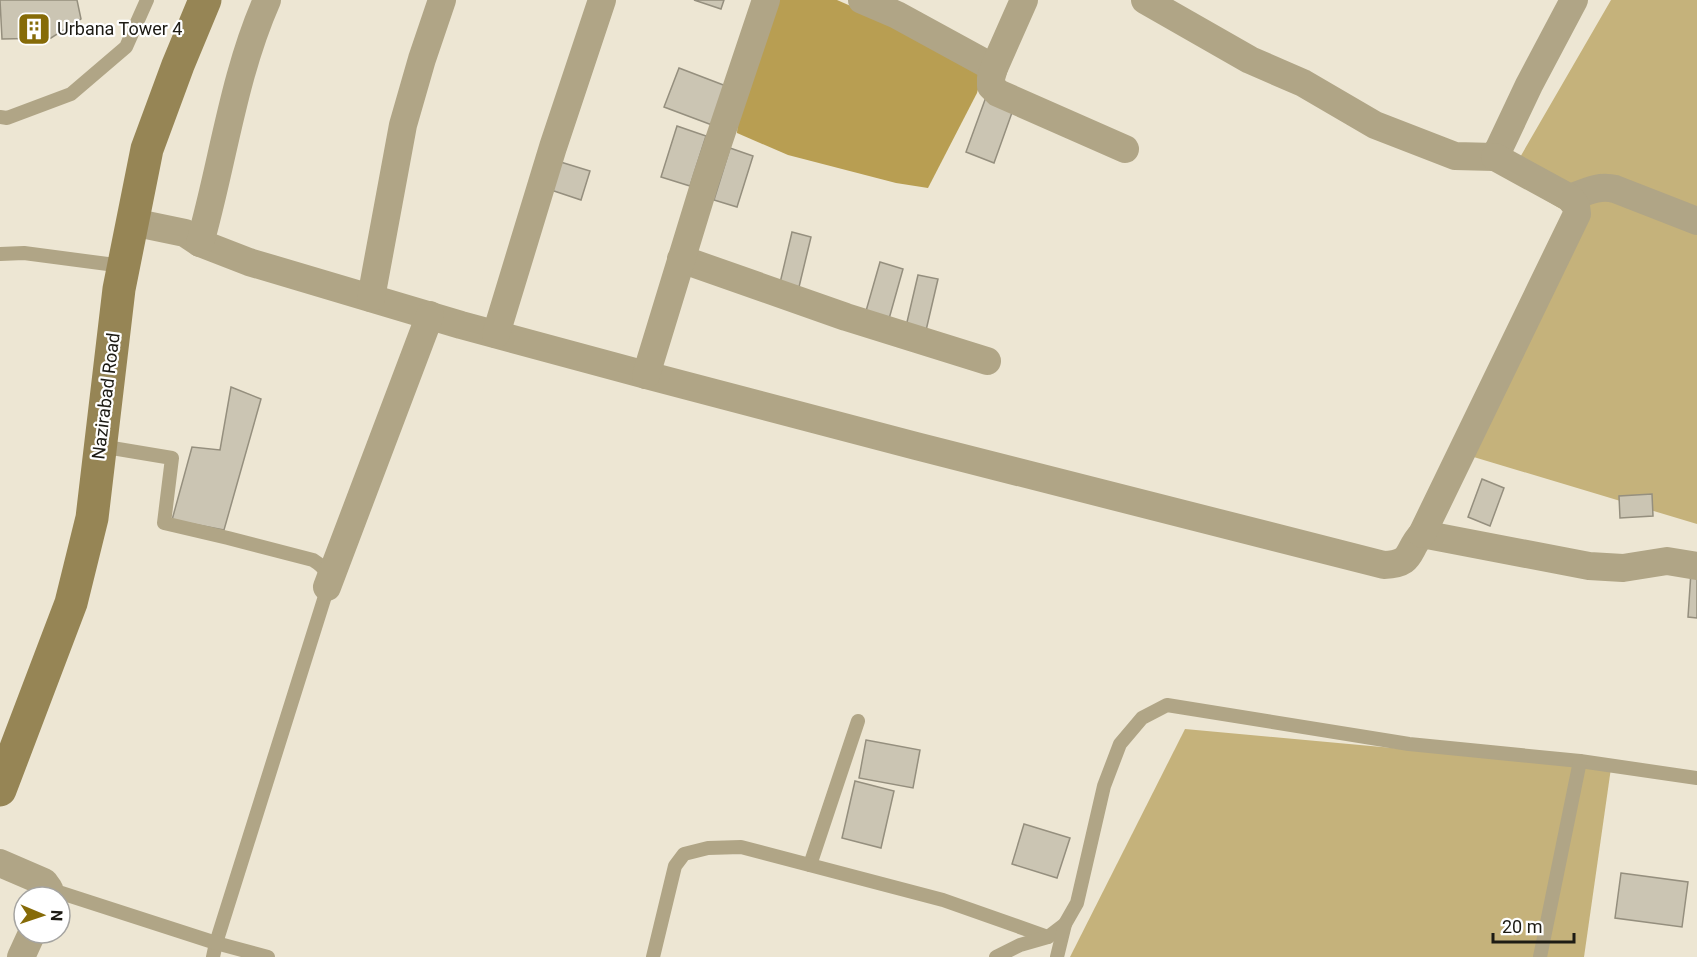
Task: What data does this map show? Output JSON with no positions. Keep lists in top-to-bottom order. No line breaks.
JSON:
{"streets":{"main road":["Nazirabad Road"]},"places":{"building":["Urbana Tower 4"]},"scale_bar":"20 m","north":"right"}
